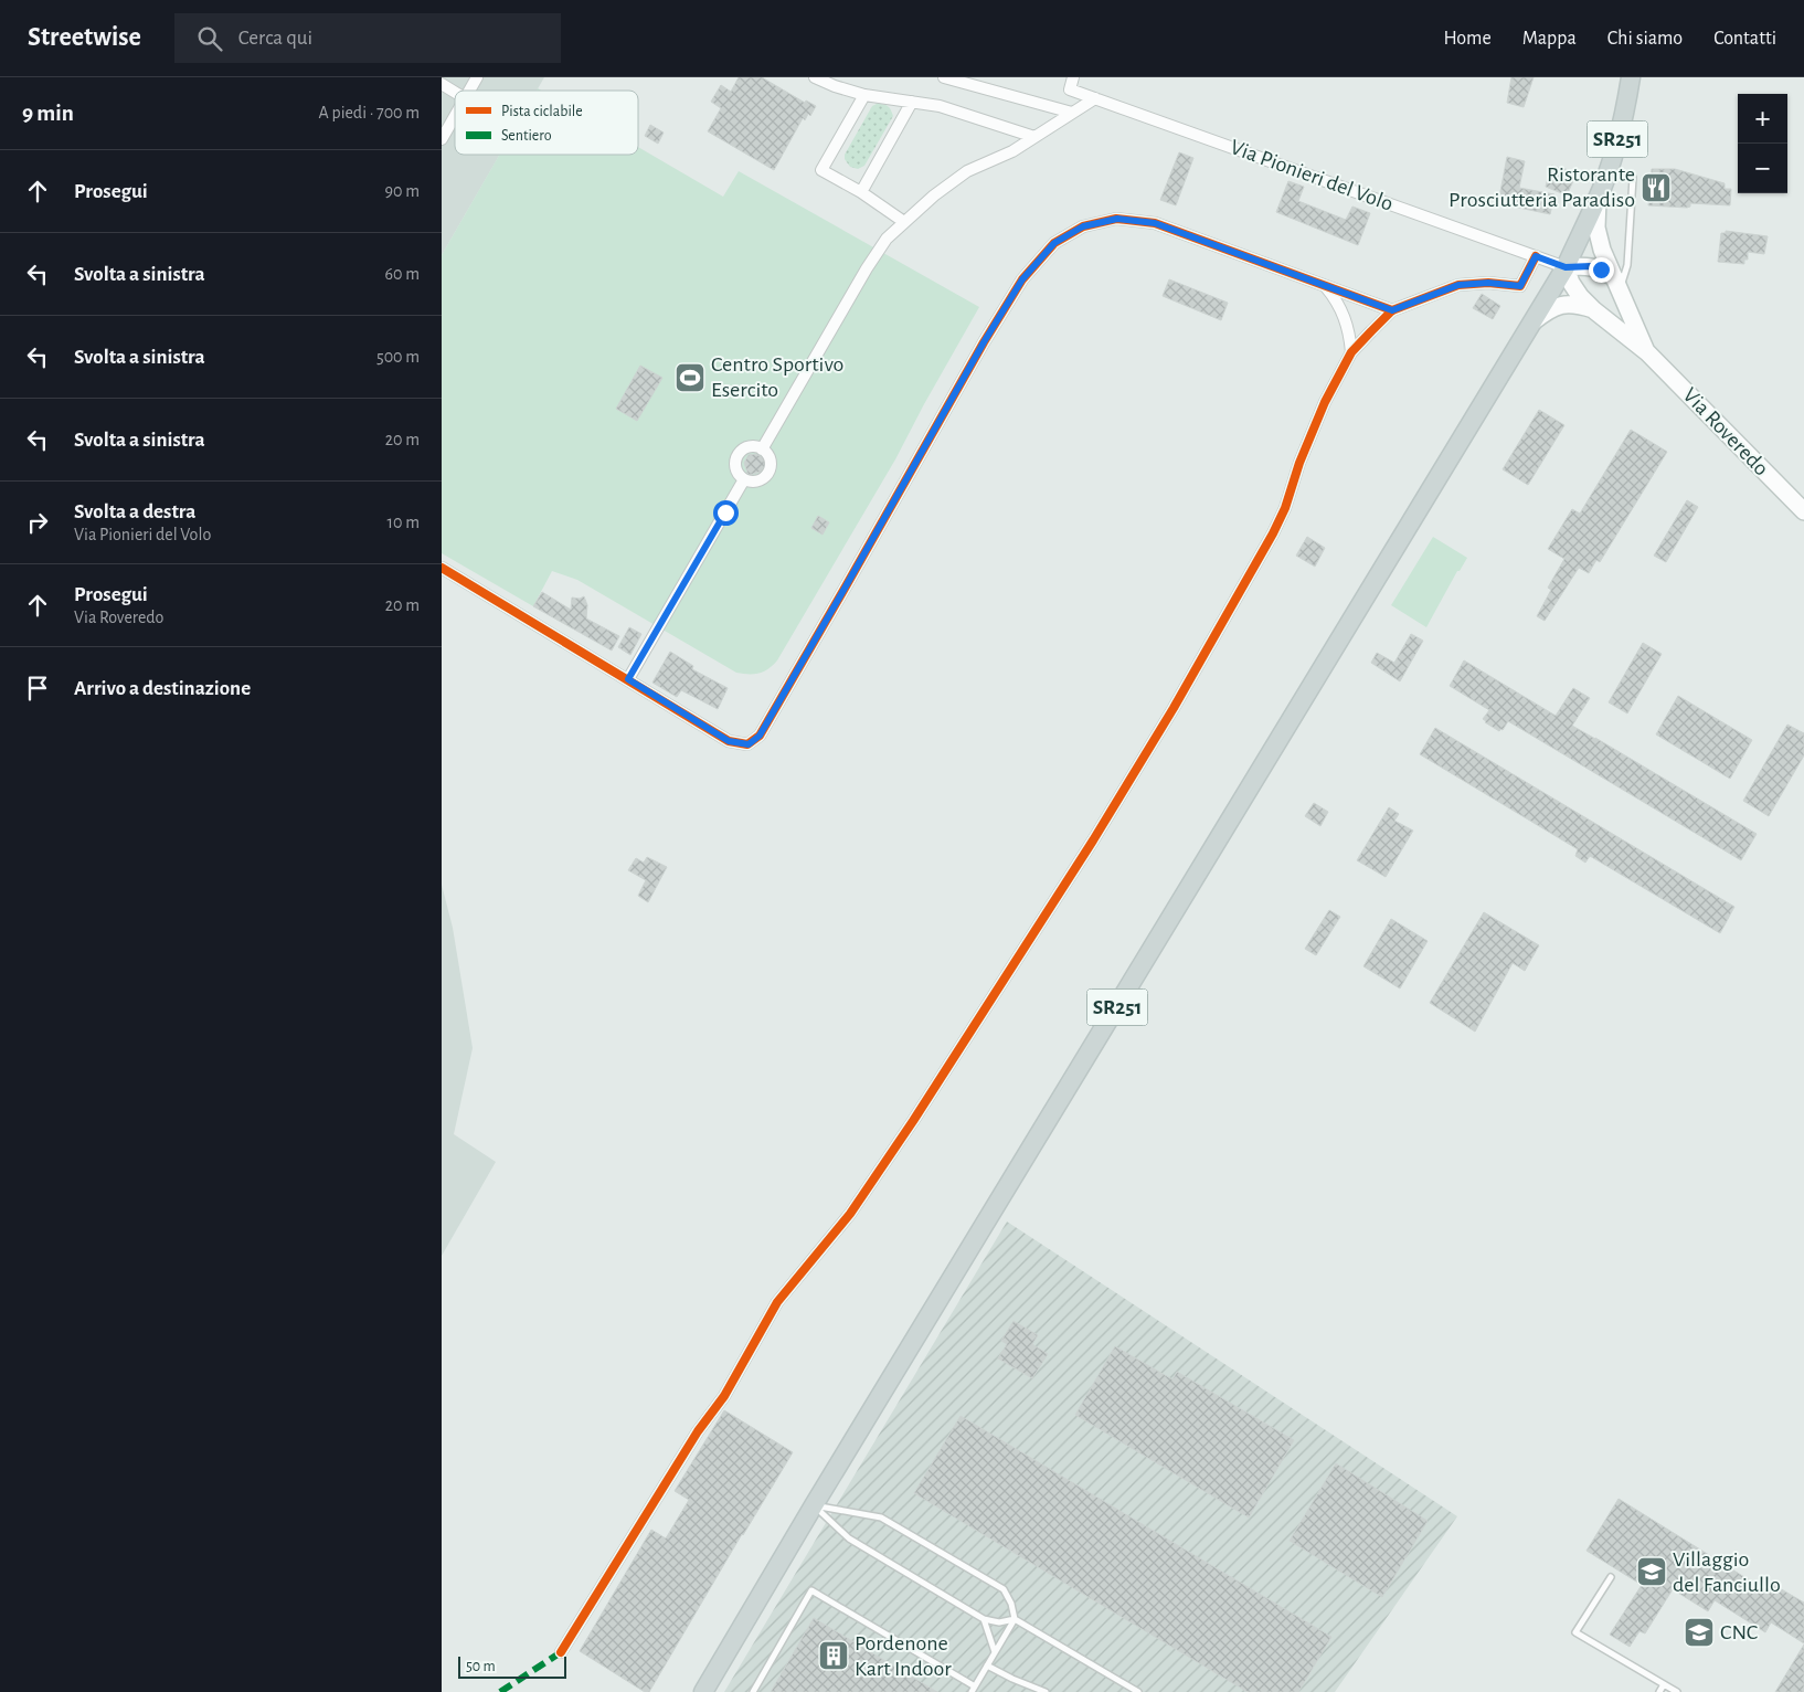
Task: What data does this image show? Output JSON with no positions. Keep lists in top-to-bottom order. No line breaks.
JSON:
{"streets":{"main road":["SR251","Via Roveredo"],"street":["Via Pionieri del Volo"]},"crossings":[["SR251","Via Pionieri del Volo"],["SR251","Via Roveredo"],["Via Pionieri del Volo","Via Roveredo"]],"places":{"restaurant":["Ristorante Prosciutteria Paradiso"],"sports":["Centro Sportivo Esercito"],"school or university":["Villaggio del Fanciullo","CNC"],"building":["Pordenone Kart Indoor"]},"legend":["Pista ciclabile","Sentiero"],"scale_bar":"50 m","page":{"header":"Streetwise","search":"Cerca qui","nav":["Home","Mappa","Chi siamo","Contatti"],"heading":["9 min","A piedi · 700 m"],"map_buttons":["+","−"],"list":[["Prosegui","90 m"],["Svolta a sinistra","60 m"],["Svolta a sinistra","500 m"],["Svolta a sinistra","20 m"],["Svolta a destra","Via Pionieri del Volo","10 m"],["Prosegui","Via Roveredo","20 m"],"Arrivo a destinazione"],"scale":"50 m"}}
